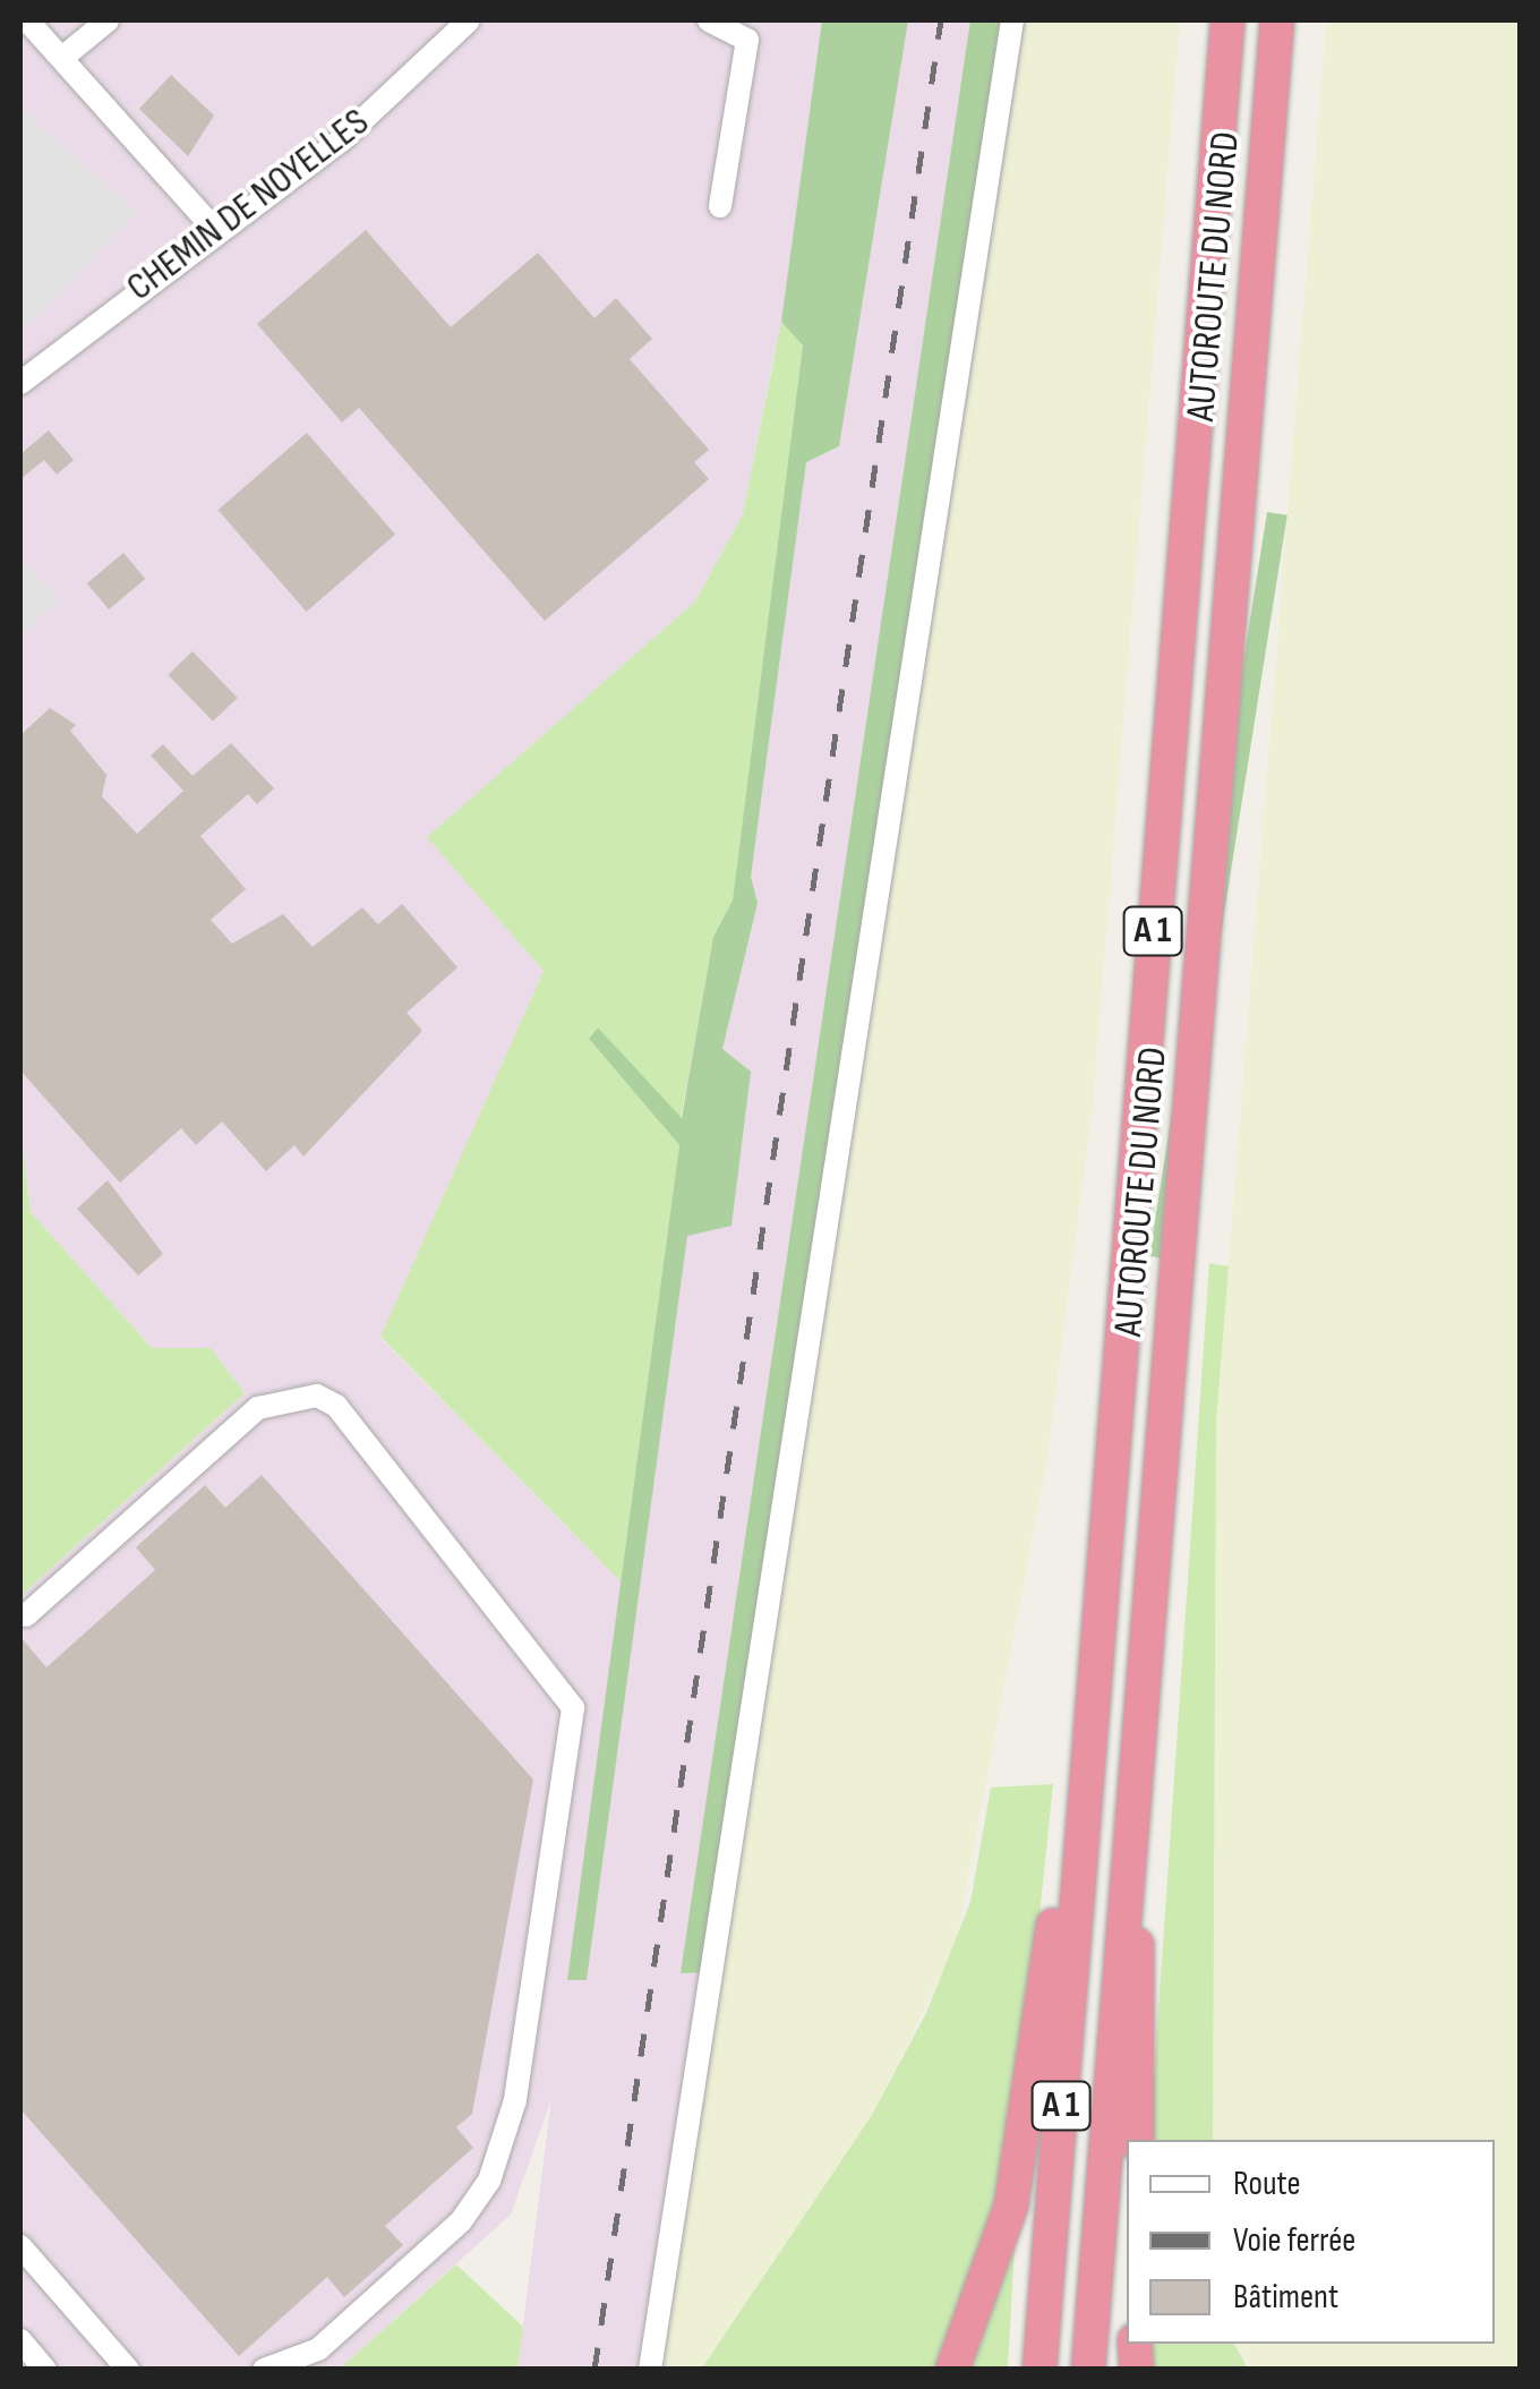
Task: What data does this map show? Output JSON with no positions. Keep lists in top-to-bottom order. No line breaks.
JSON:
{"streets":{"highway":["AUTOROUTE DU NORD","A 1"],"street":["CHEMIN DE NOYELLES"]},"legend":["Route","Voie ferrée","Bâtiment"]}
